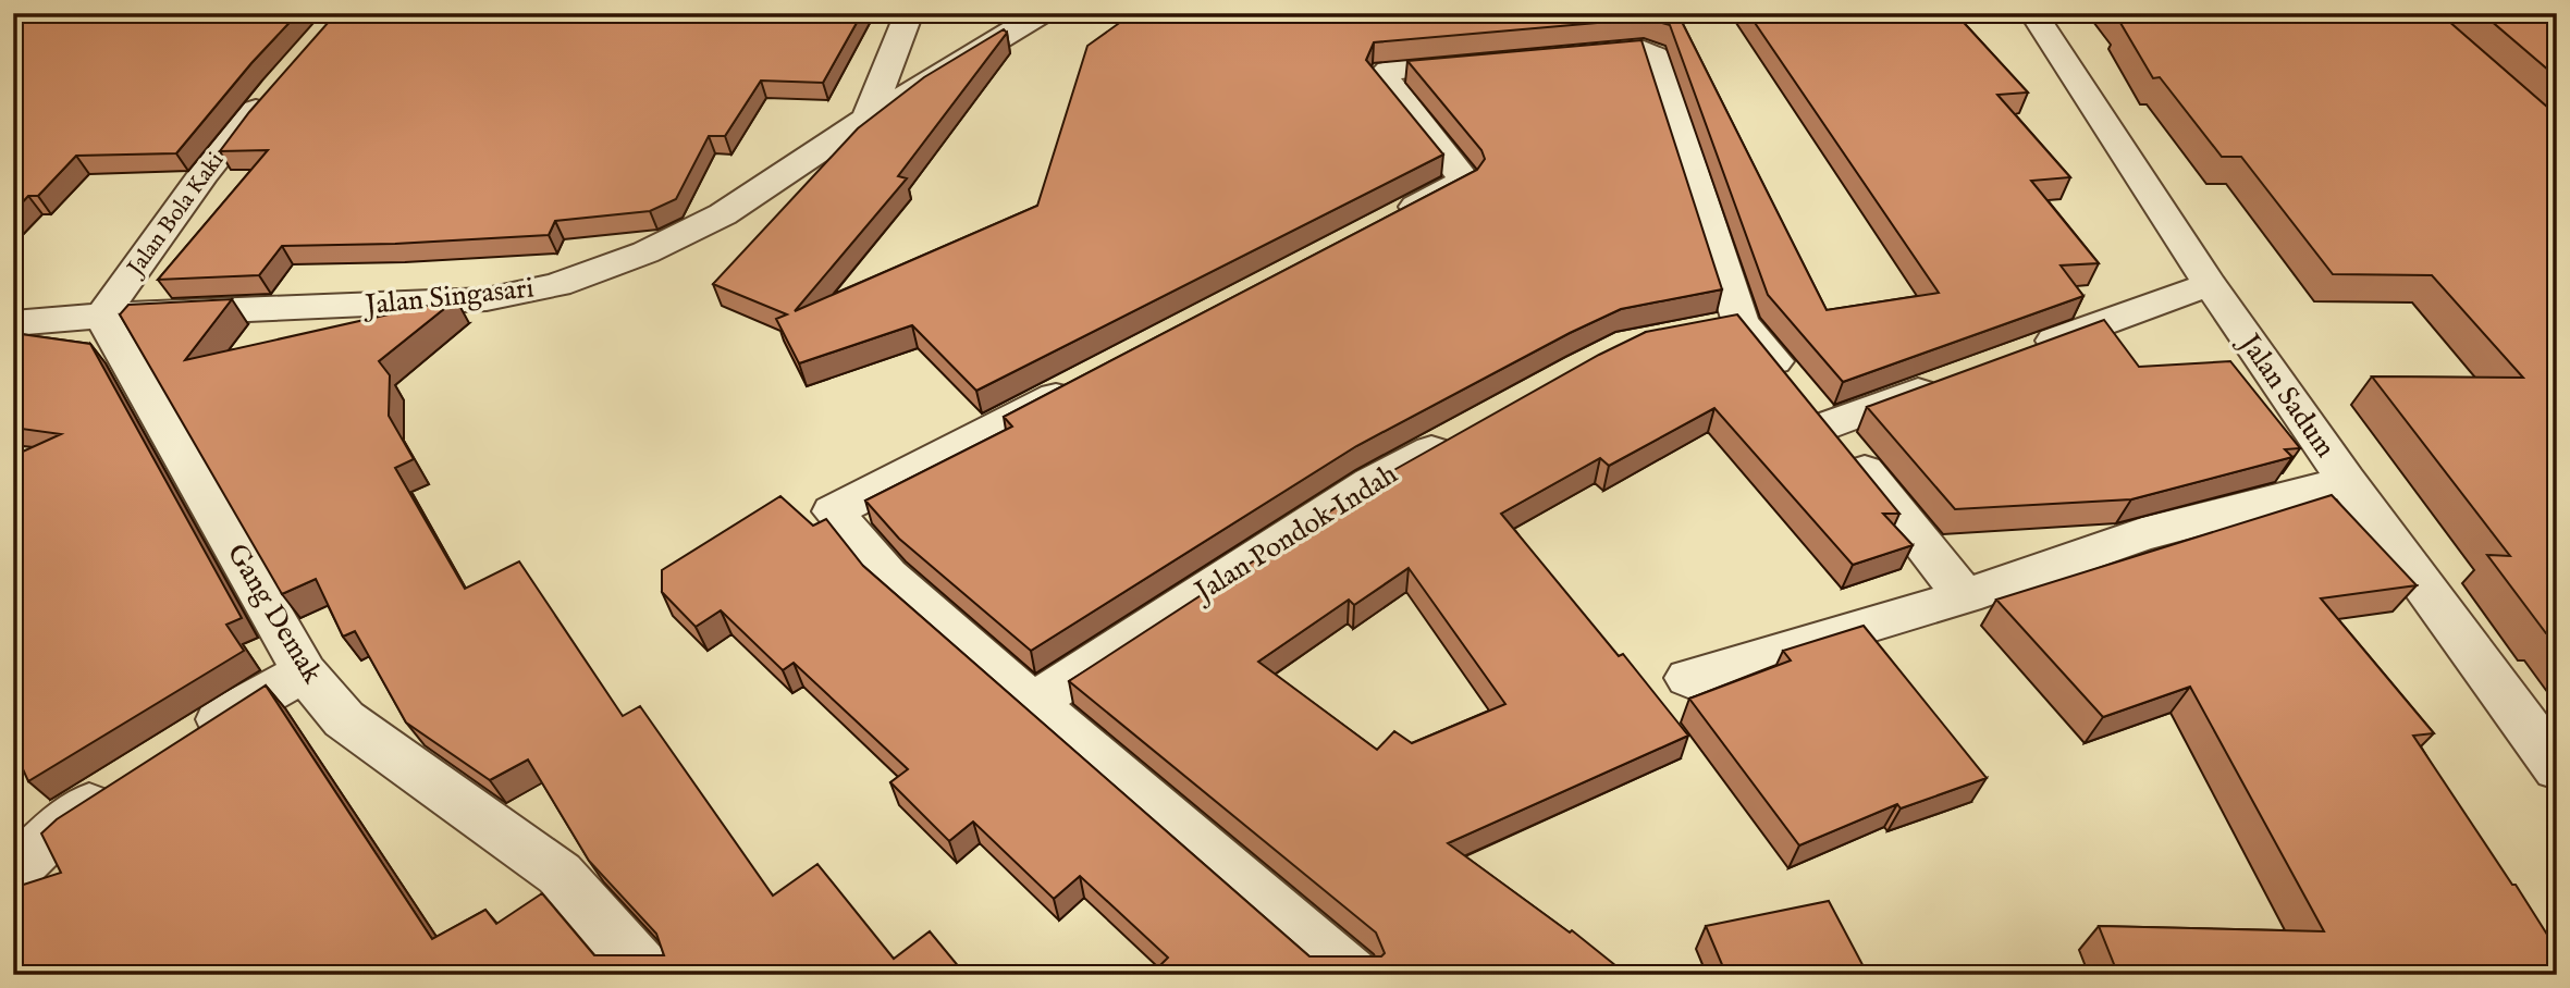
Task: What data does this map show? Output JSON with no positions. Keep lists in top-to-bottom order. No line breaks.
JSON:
{"streets":{"street":["Jalan Bola Kaki","Jalan Singasari","Jalan Sadum","Jalan Pondok Indah","Gang Demak"]},"crossings":[["Jalan Bola Kaki","Jalan Singasari"],["Jalan Bola Kaki","Gang Demak"],["Jalan Singasari","Gang Demak"]]}
